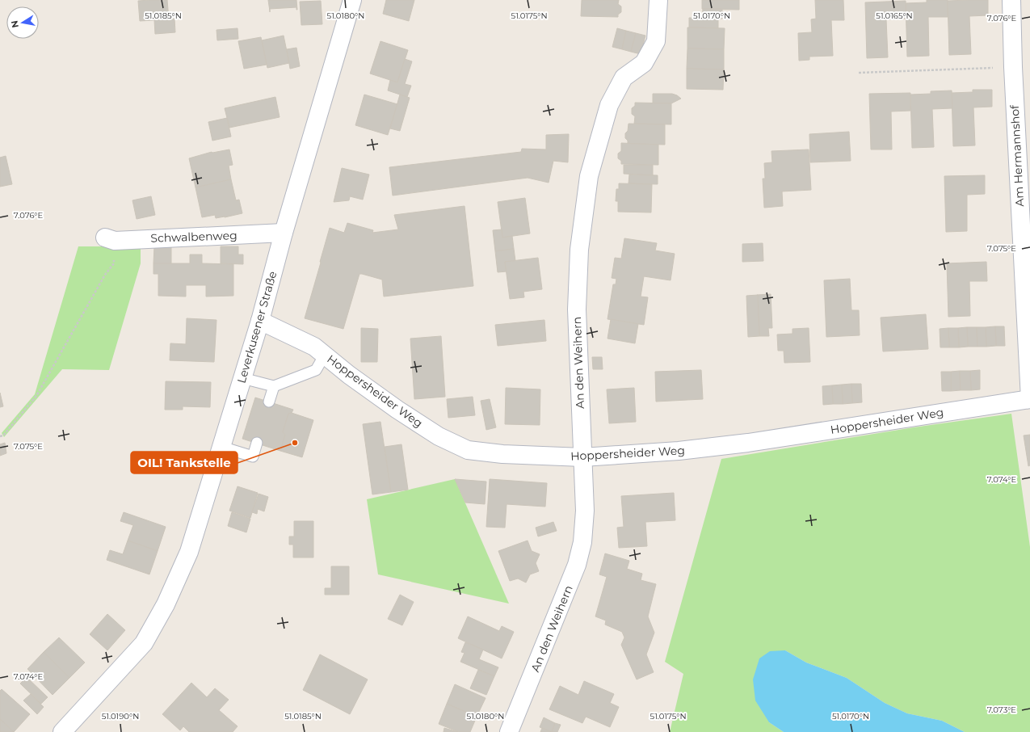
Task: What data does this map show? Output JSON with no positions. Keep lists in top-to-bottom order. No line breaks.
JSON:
{"streets":{"street":["Am Hermannshof","Schwalbenweg","Leverkusener Straße","An den Weihern","Hoppersheider Weg"]},"crossings":[["Am Hermannshof","Hoppersheider Weg"],["Schwalbenweg","Leverkusener Straße"],["Leverkusener Straße","Hoppersheider Weg"],["An den Weihern","Hoppersheider Weg"]],"places":["OIL! Tankstelle"],"north":"left","coordinates":["51.0185°N","51.0180°N","51.0175°N","51.0170°N","51.0165°N","7.076°E","7.075°E","7.074°E","7.073°E","51.0190°N"]}
